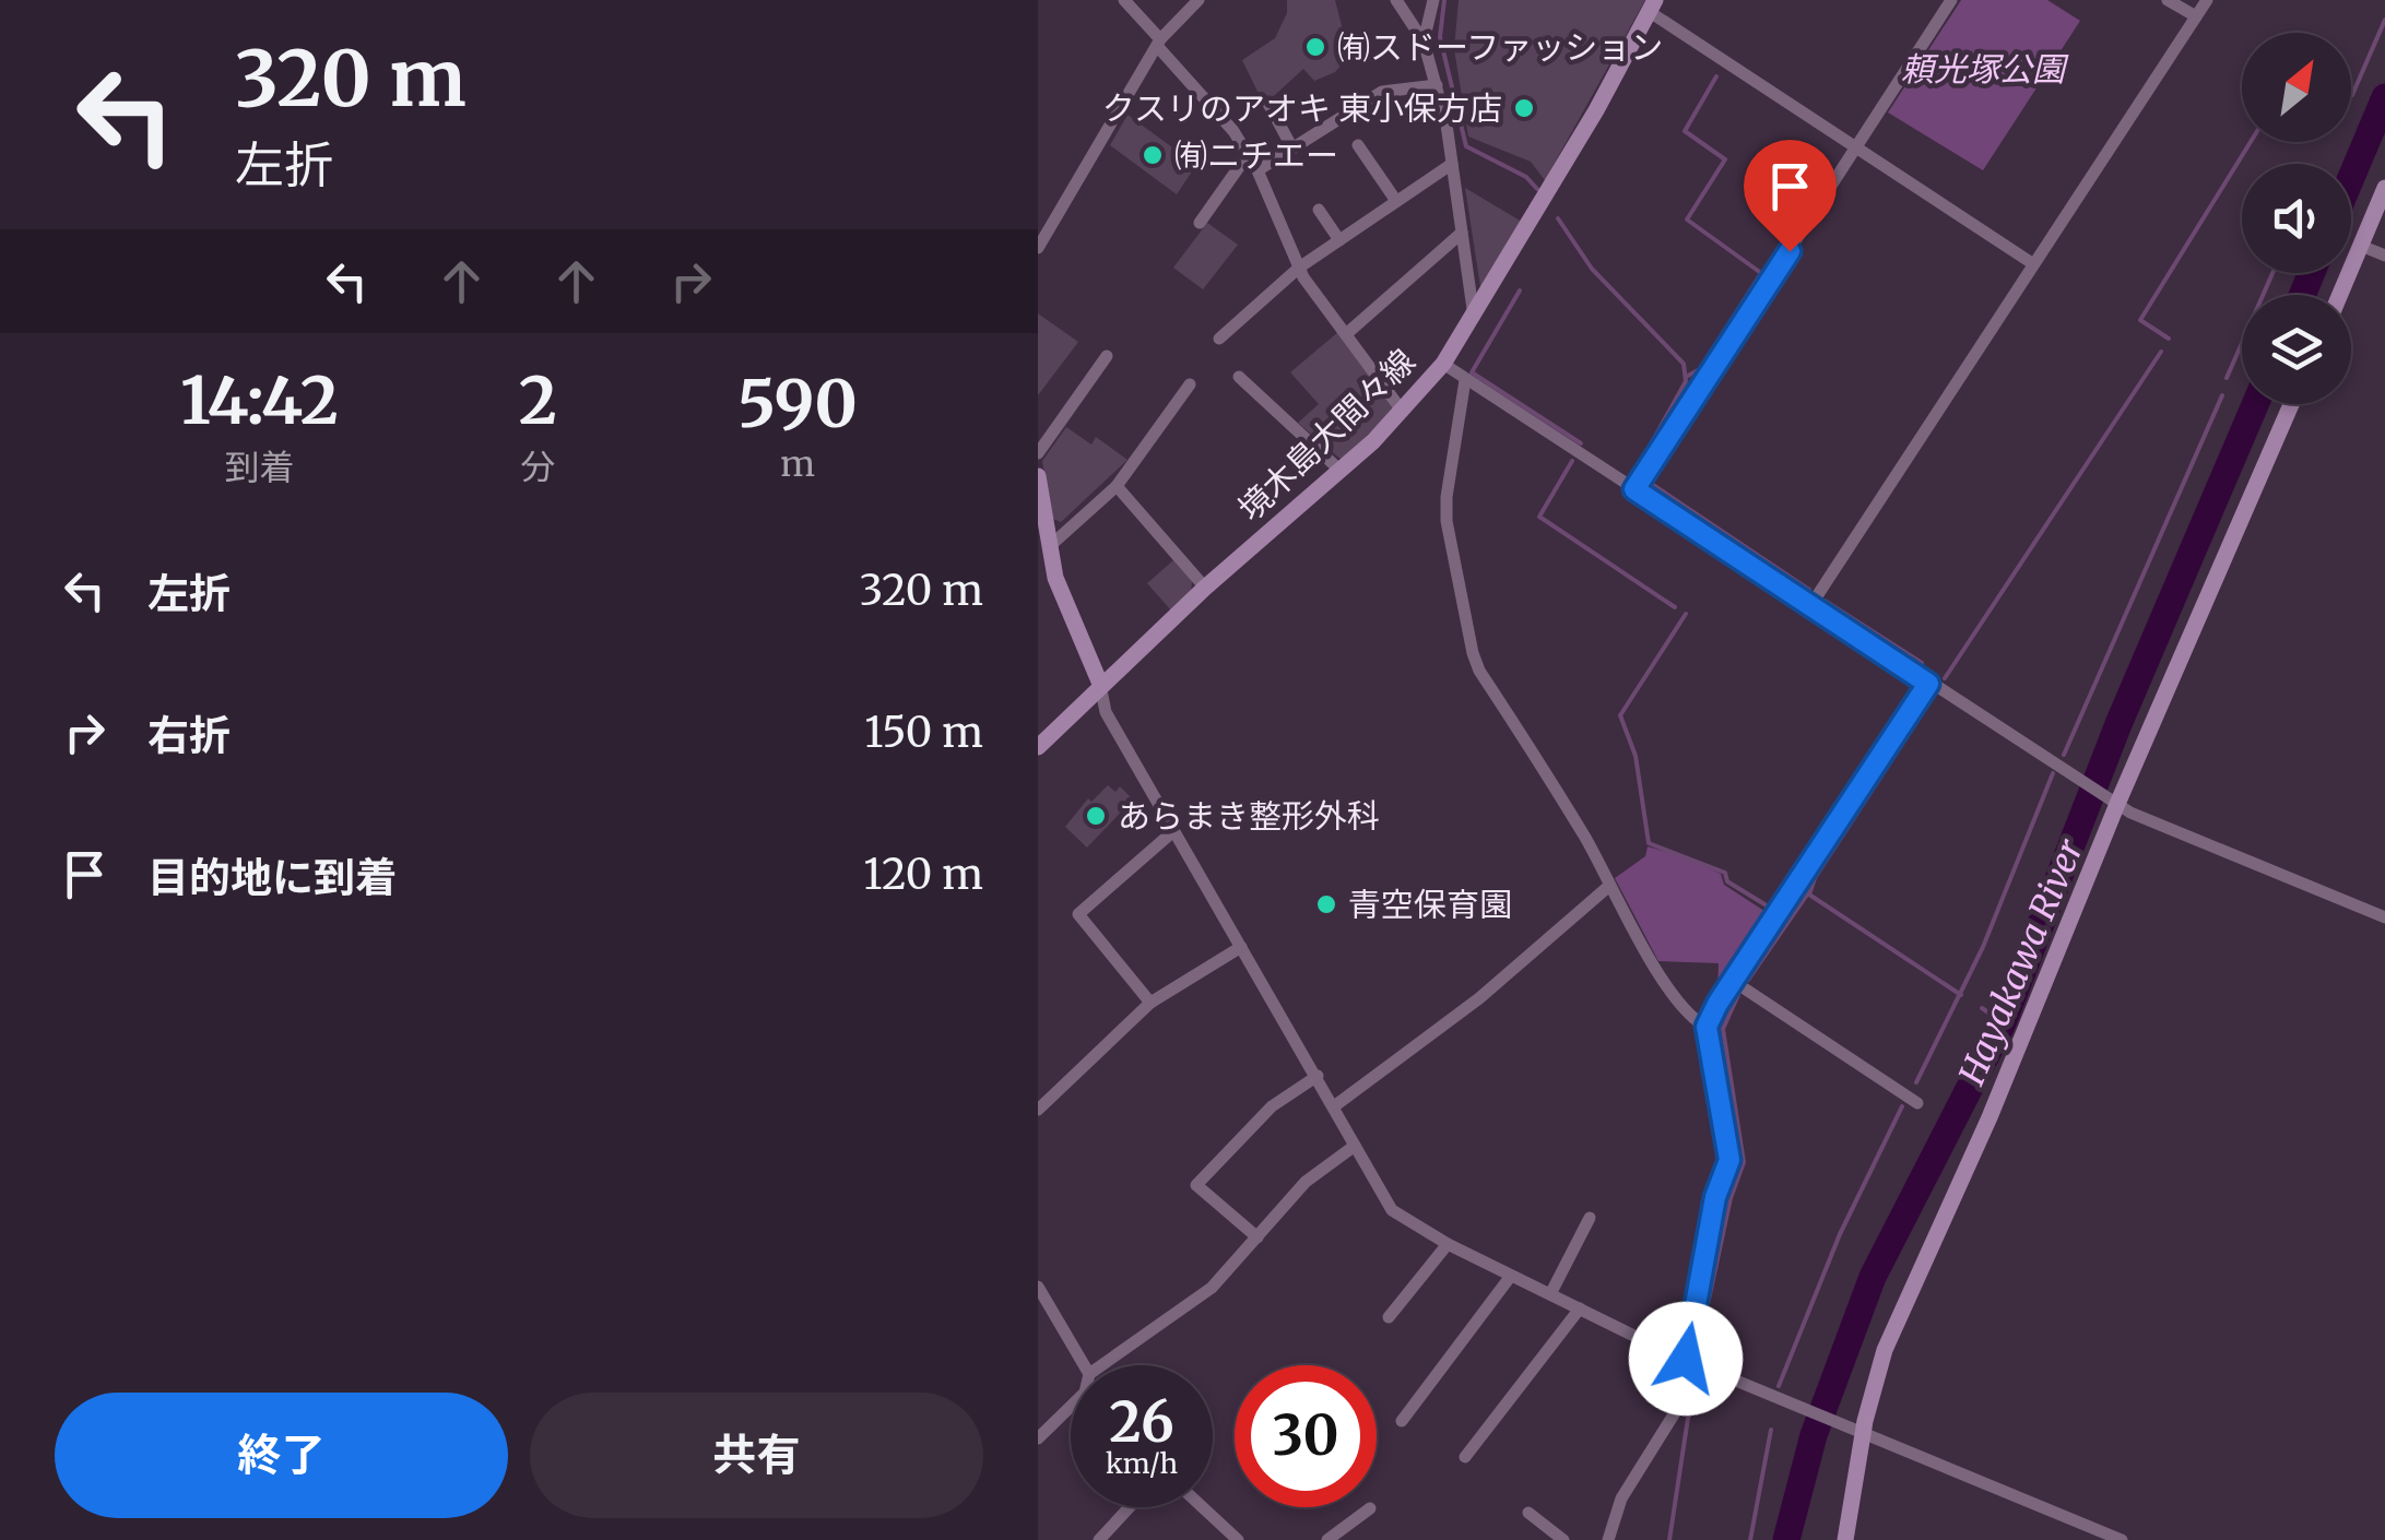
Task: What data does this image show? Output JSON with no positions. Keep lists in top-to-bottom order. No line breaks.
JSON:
{"streets":{"street":["境木島大間々線"]},"water":["Hayakawa River"],"parks":["頼光塚公園"],"places":["㈲スドーファッション","クスリのアオキ 東小保方店","㈲ニチエー","あらまき整形外科","青空保育園"],"north":"top right","page":{"turn":["320 m","左折"],"eta":["14:42","到着","2","分","590","m"],"list":[{"name":"左折","value":"320 m"},{"name":"右折","value":"150 m"},{"name":"目的地に到着","value":"120 m"}],"speed":"26 km/h","limit":"30","buttons":["終了","共有"]}}
